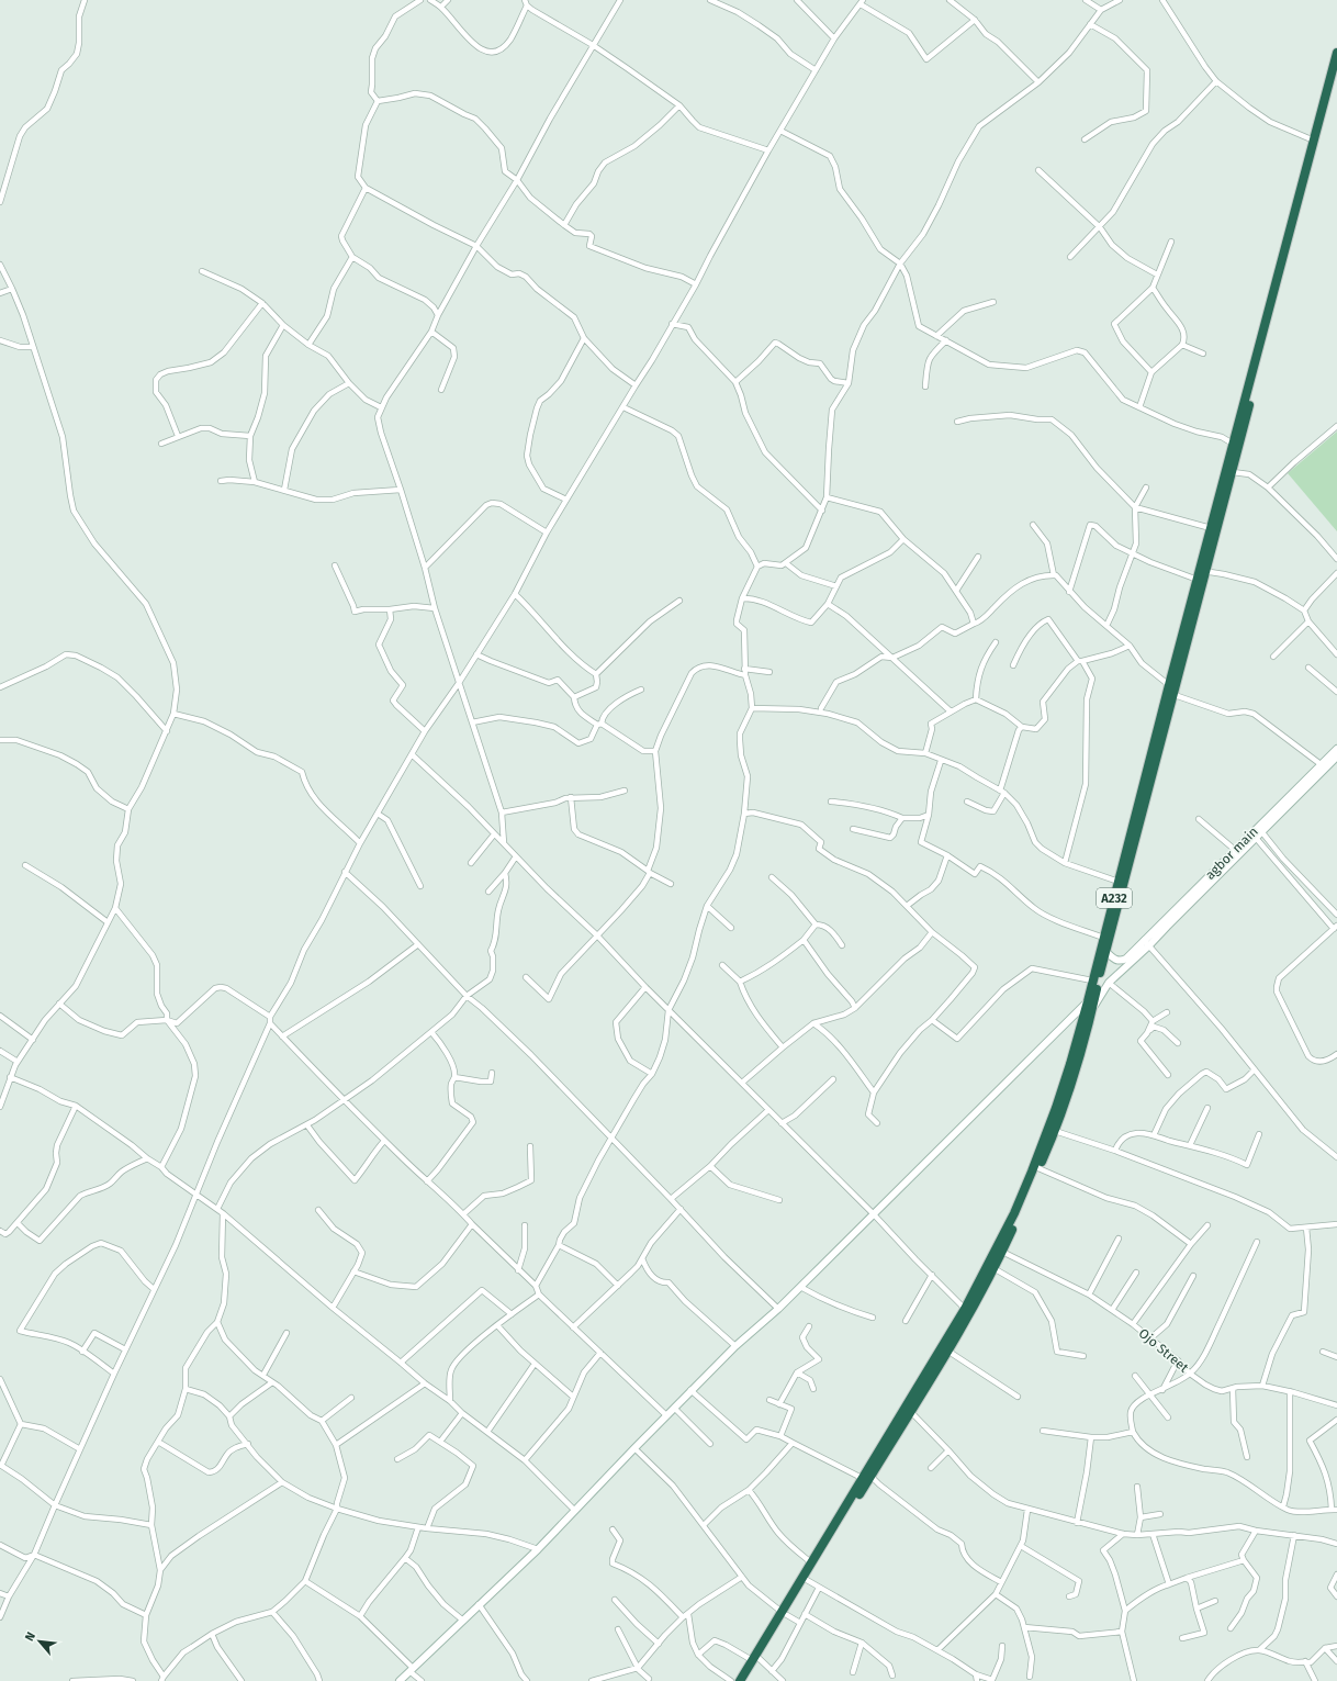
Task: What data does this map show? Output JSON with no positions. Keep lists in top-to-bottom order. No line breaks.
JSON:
{"streets":{"highway":["A232"],"street":["agbor main","Ojo Street"]},"crossings":[["A232","Ojo Street"]],"north":"top left"}
